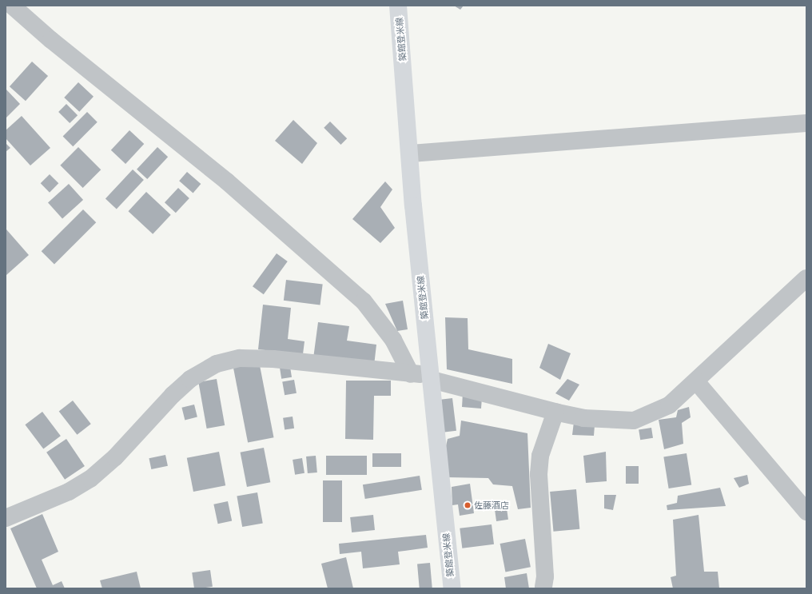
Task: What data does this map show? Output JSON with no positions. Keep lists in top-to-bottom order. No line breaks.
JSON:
{"streets":{"main road":["築館登米線"]},"places":["佐藤酒店"]}
